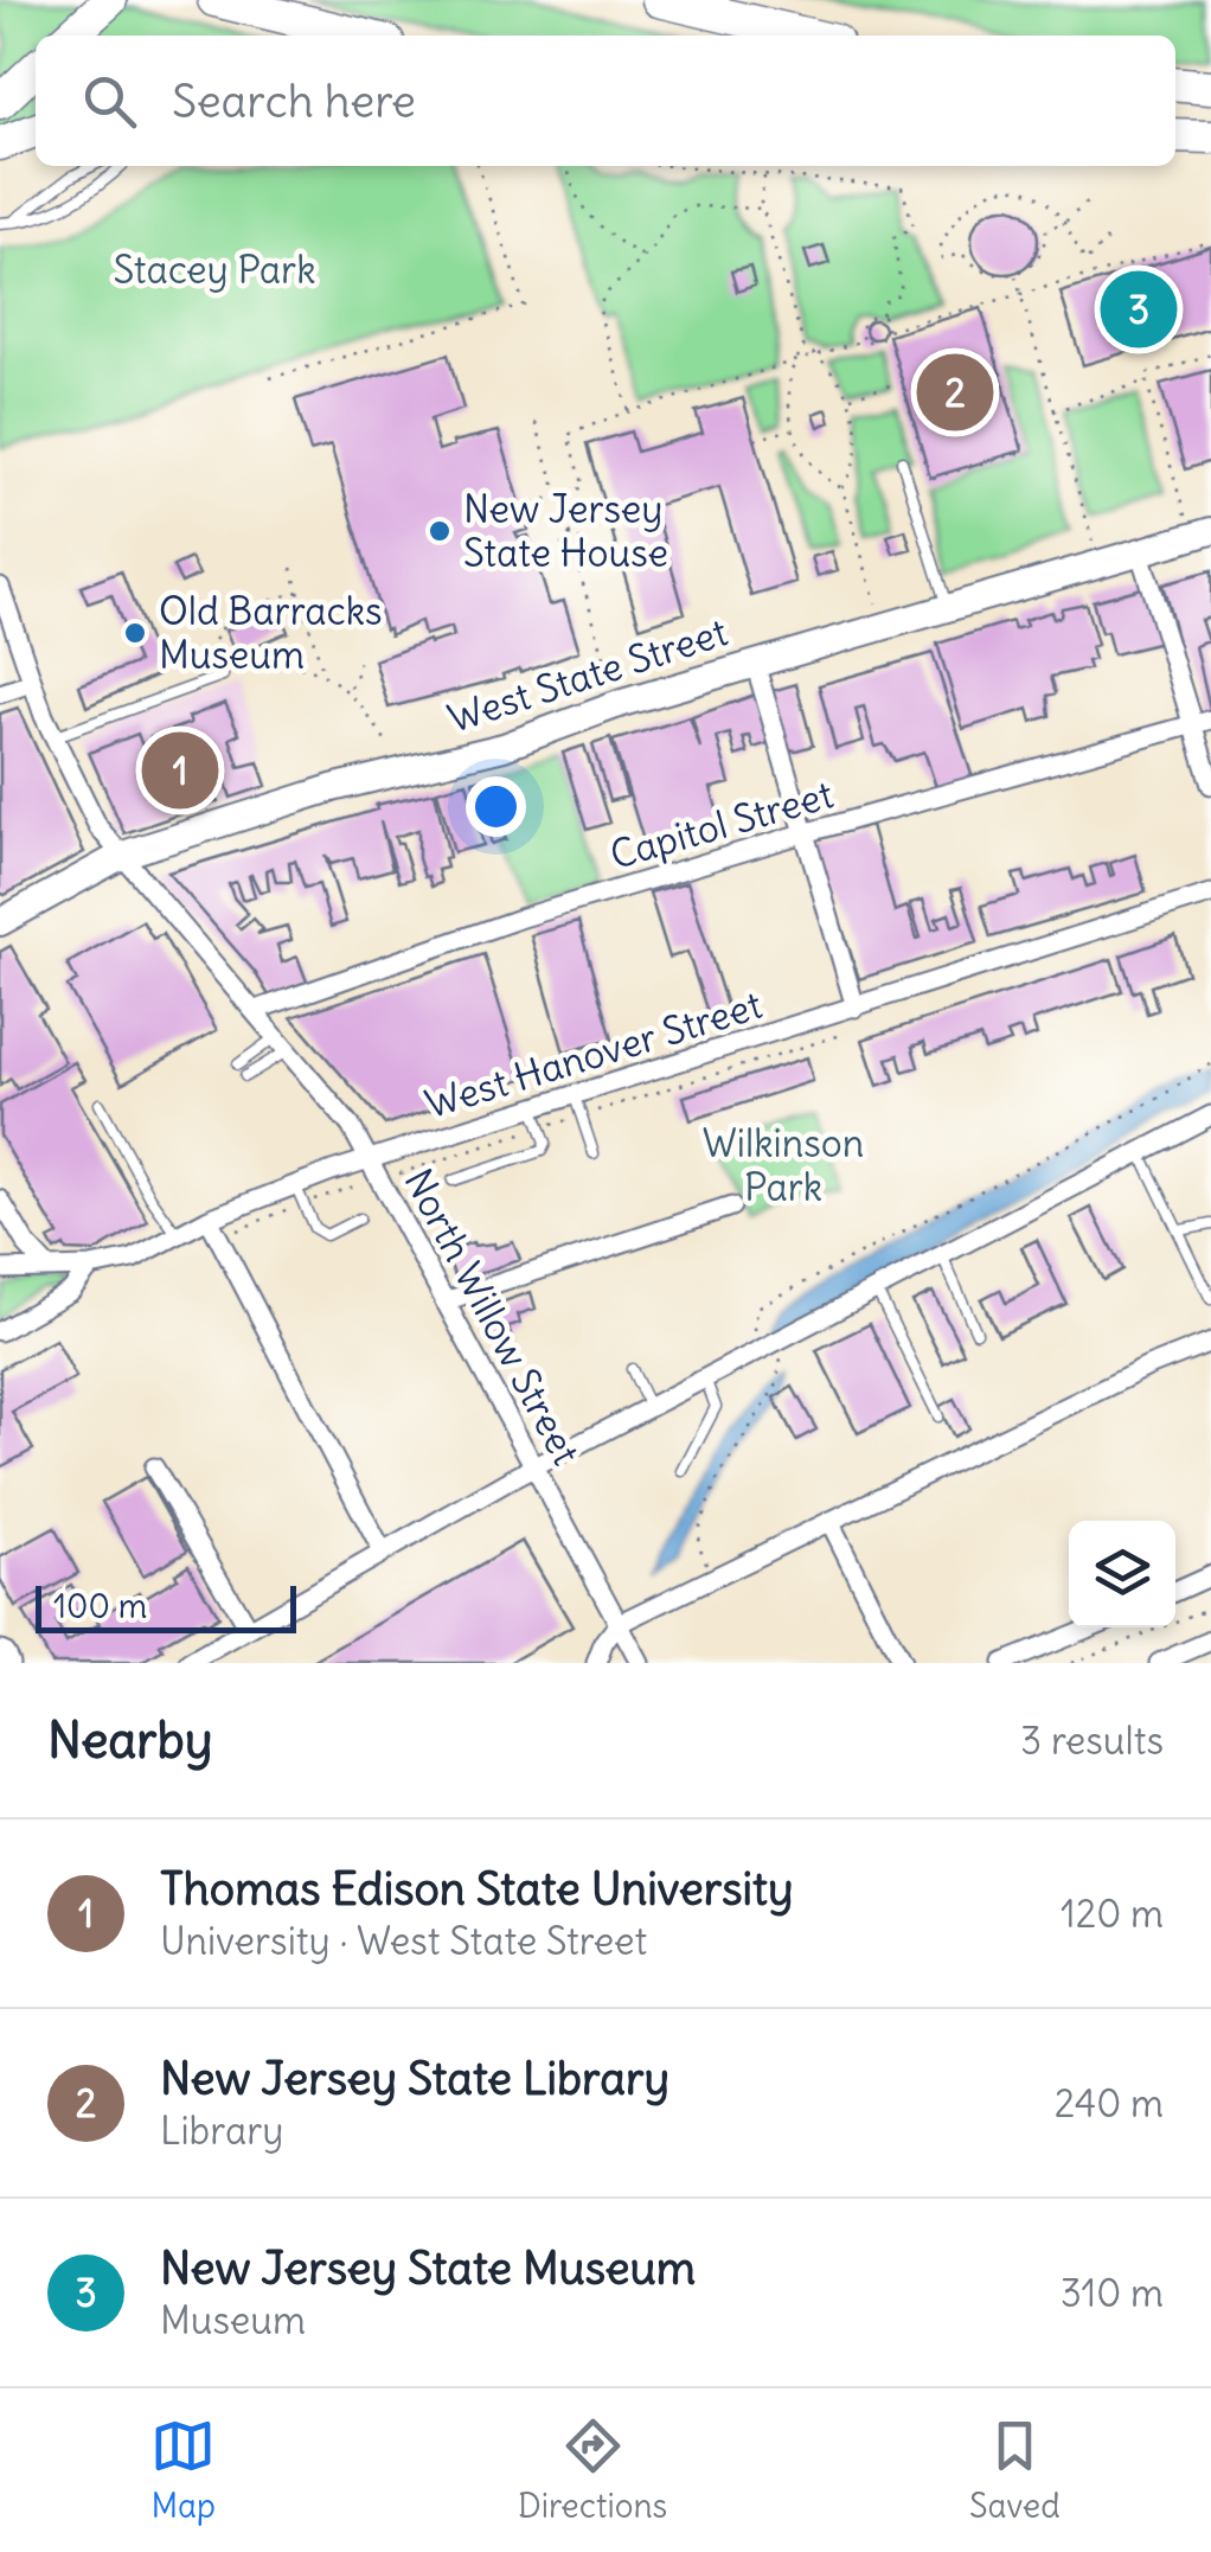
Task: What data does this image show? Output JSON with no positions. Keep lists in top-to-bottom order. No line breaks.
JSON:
{"streets":{"street":["West State Street","Capitol Street","West Hanover Street","North Willow Street"]},"crossings":[["West State Street","North Willow Street"],["Capitol Street","North Willow Street"],["West Hanover Street","North Willow Street"]],"parks":["Stacey Park","Wilkinson Park"],"places":["New Jersey State House","Old Barracks Museum"],"scale_bar":"100 m","page":{"search":"Search here","pins":["3","2","1"],"scale":"100 m","heading":["Nearby","3 results"],"list":[{"mark":"1","name":"Thomas Edison State University","note":"University · West State Street","value":"120 m"},{"mark":"2","name":"New Jersey State Library","note":"Library","value":"240 m"},{"mark":"3","name":"New Jersey State Museum","note":"Museum","value":"310 m"}],"nav":["Map","Directions","Saved"]}}
